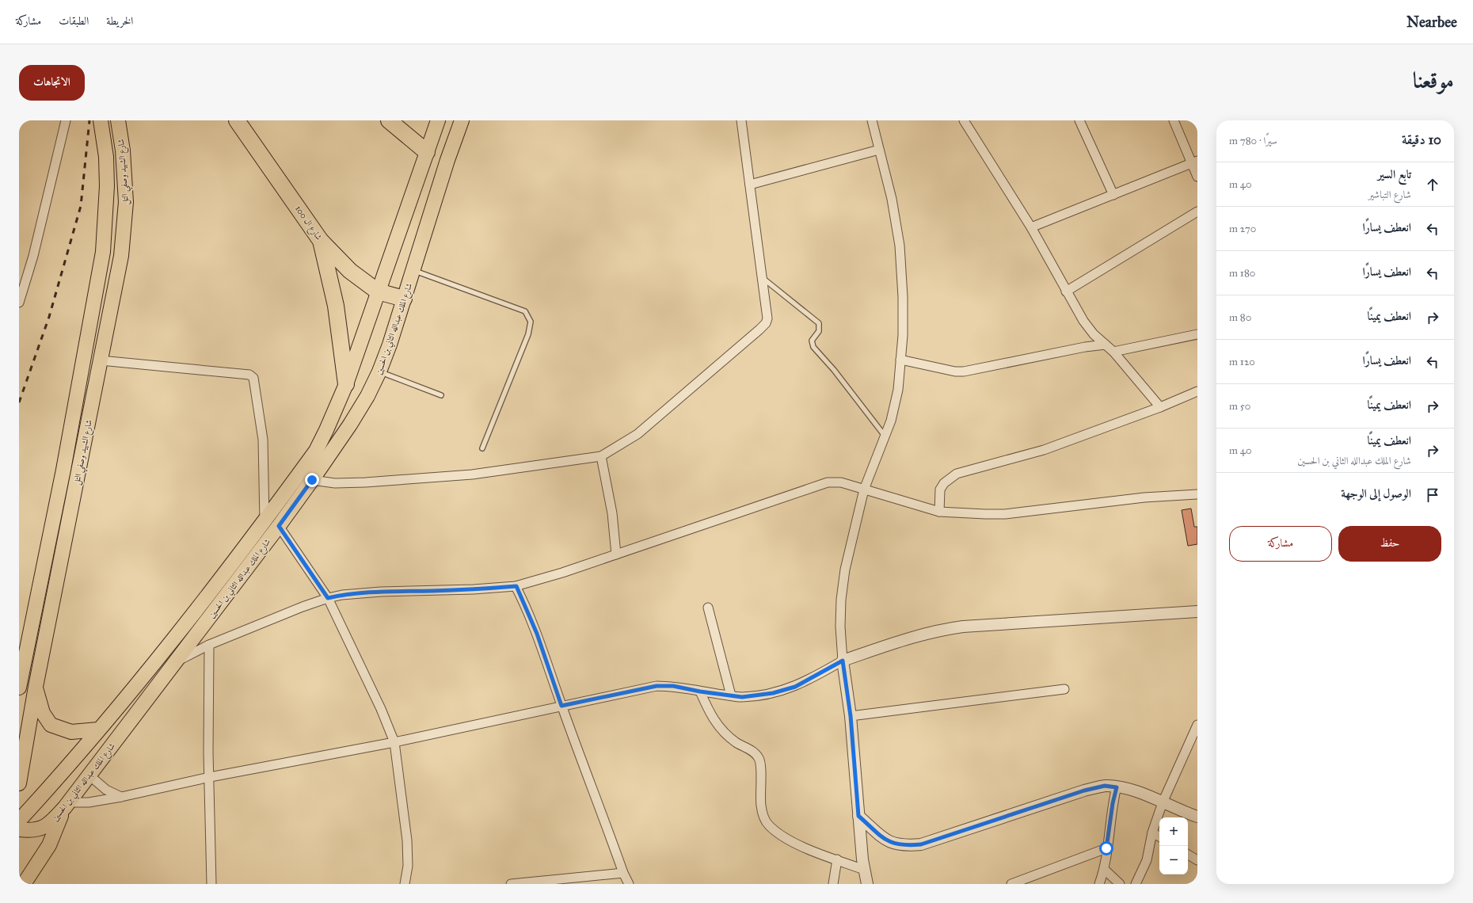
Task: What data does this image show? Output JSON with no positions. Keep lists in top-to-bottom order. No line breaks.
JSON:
{"streets":{"highway":["شارع ال 100"],"main road":["شارع الشهيد وصفي التل","شارع الملك عبدالله الثاني بن الحسين"]},"crossings":[["شارع ال 100","شارع الملك عبدالله الثاني بن الحسين"]],"page":{"header":"Nearbee","nav":["الخريطة","الطبقات","مشاركة"],"title":"موقعنا","buttons":["الاتجاهات",["حفظ","مشاركة"]],"heading":["10 دقيقة","سيرًا · 780 m"],"list":[["تابع السير","شارع التباشير","40 m"],["انعطف يسارًا","270 m"],["انعطف يسارًا","180 m"],["انعطف يمينًا","80 m"],["انعطف يسارًا","120 m"],["انعطف يمينًا","50 m"],["انعطف يمينًا","شارع الملك عبدالله الثاني بن الحسين","40 m"],"الوصول إلى الوجهة"],"map_buttons":["+","−"]}}
